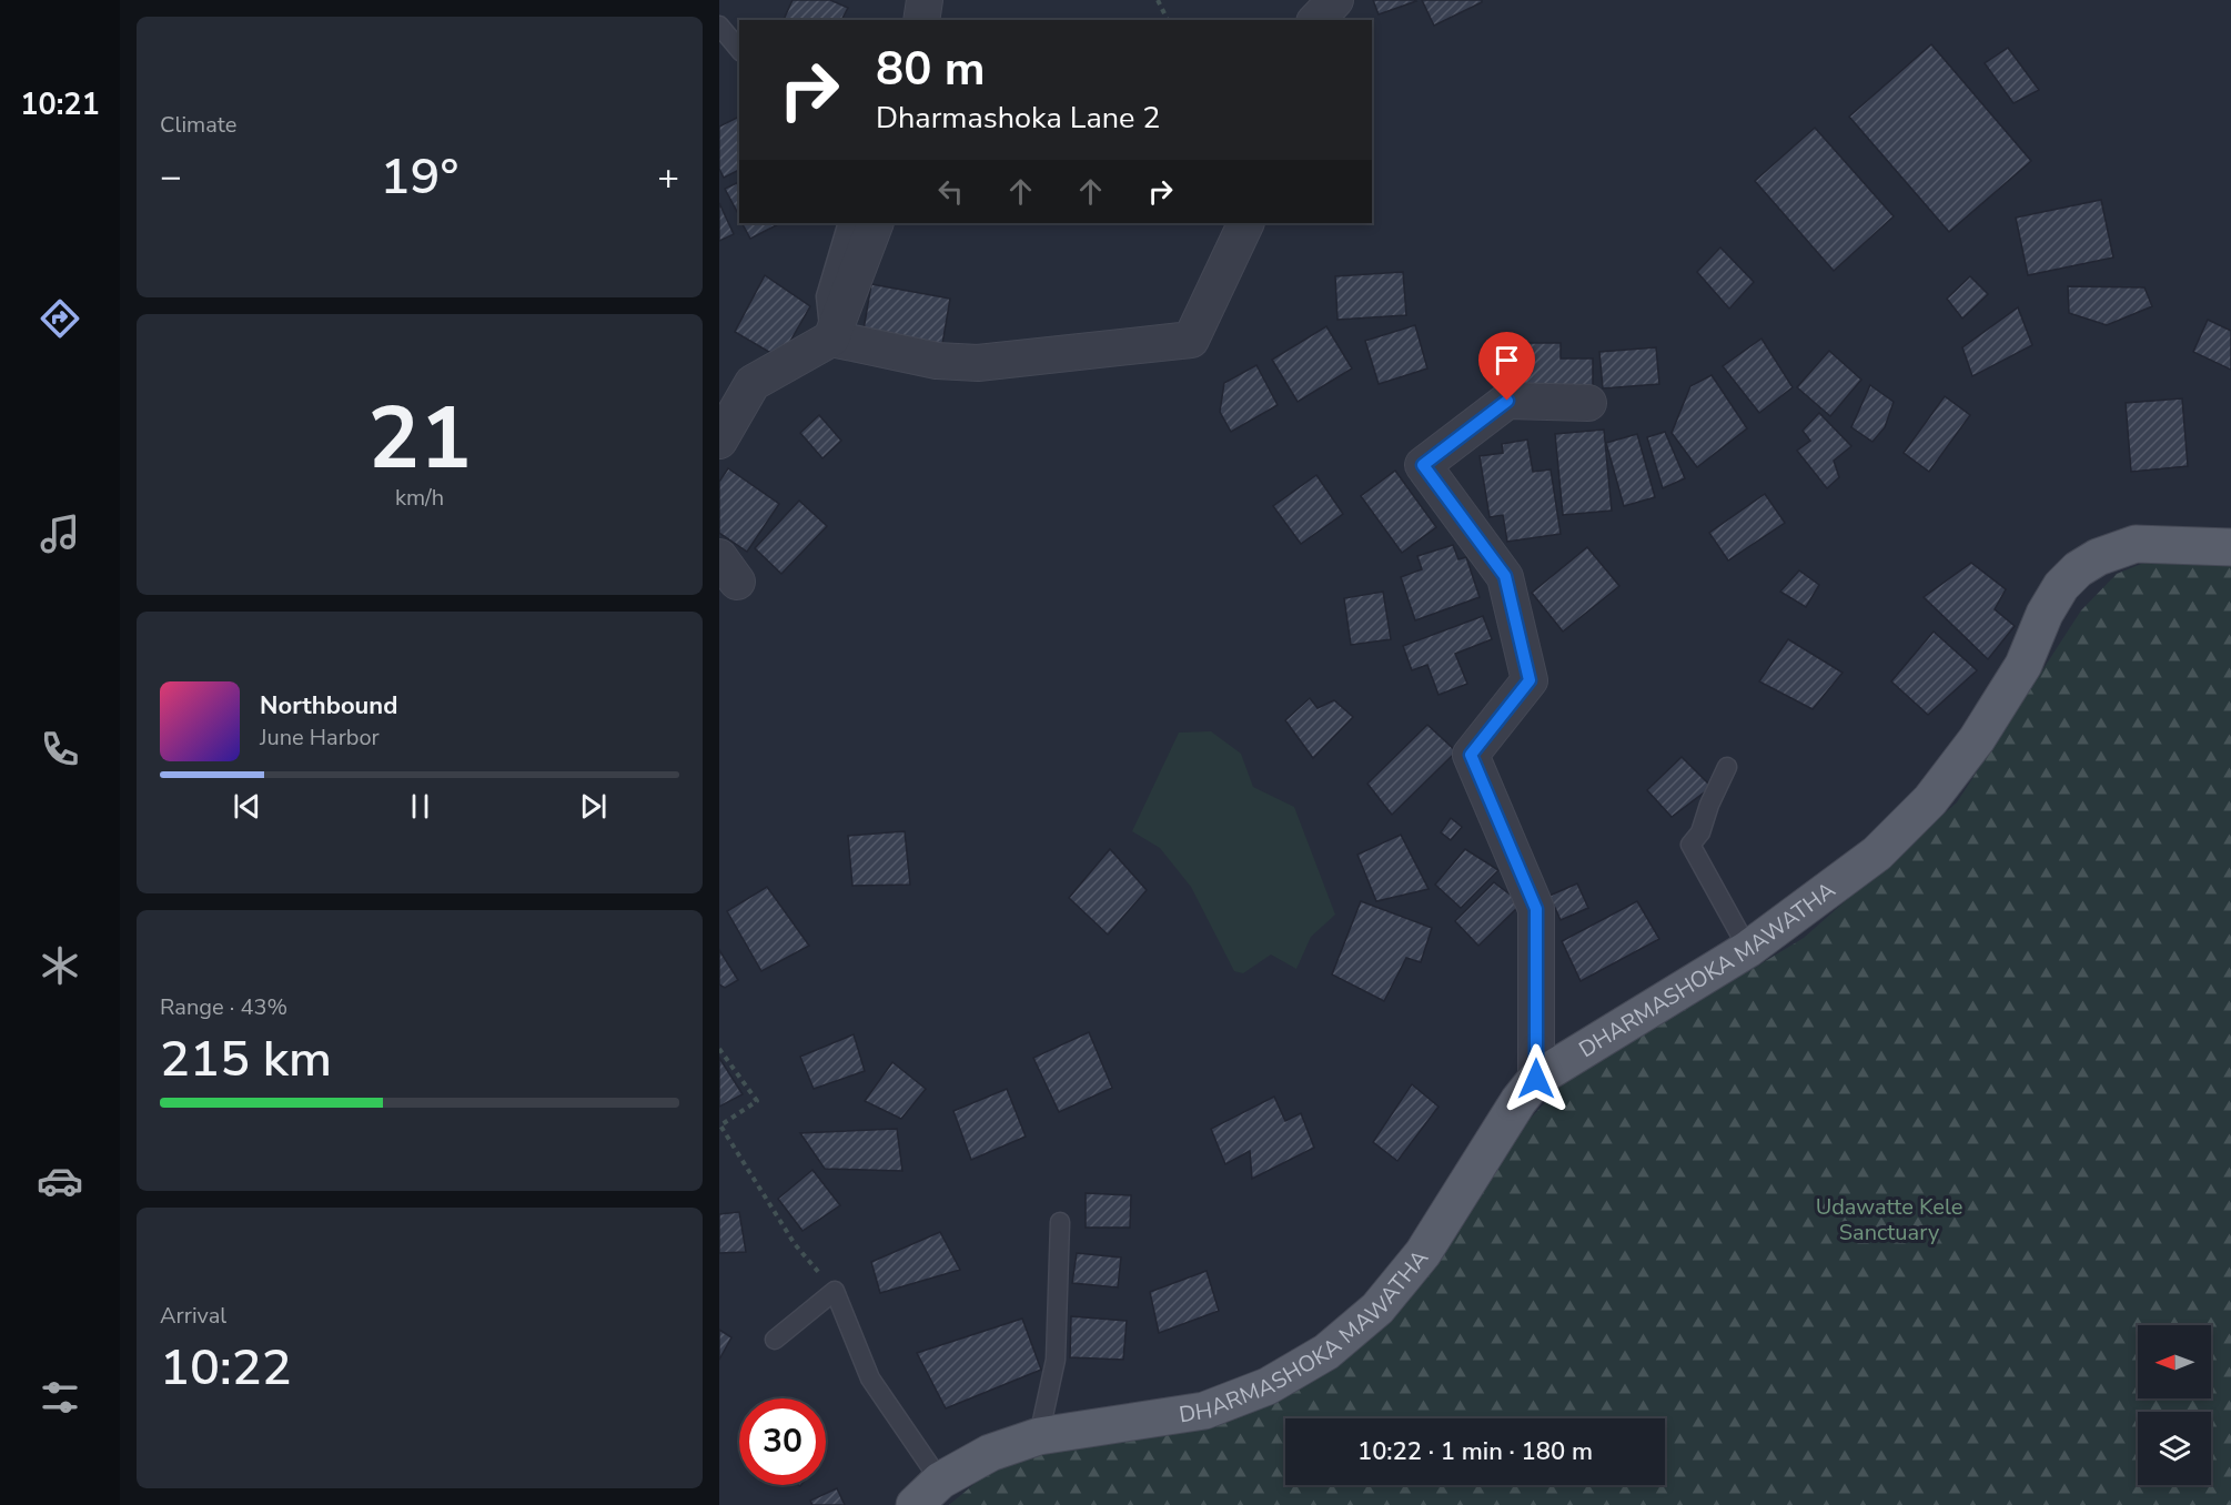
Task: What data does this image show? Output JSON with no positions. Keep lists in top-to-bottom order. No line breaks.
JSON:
{"streets":{"main road":["DHARMASHOKA MAWATHA"]},"parks":["Udawatte Kele Sanctuary"],"north":"left","page":{"tabs":"10:21","tile":["Climate",["21","km/h"],["Range · 43%","215 km"],["Arrival","10:22"]],"turn":["80 m","Dharmashoka Lane 2"],"heat":["−","19°","+"],"song":["Northbound","June Harbor"],"limit":"30","trip":"10:22 · 1 min · 180 m"}}
